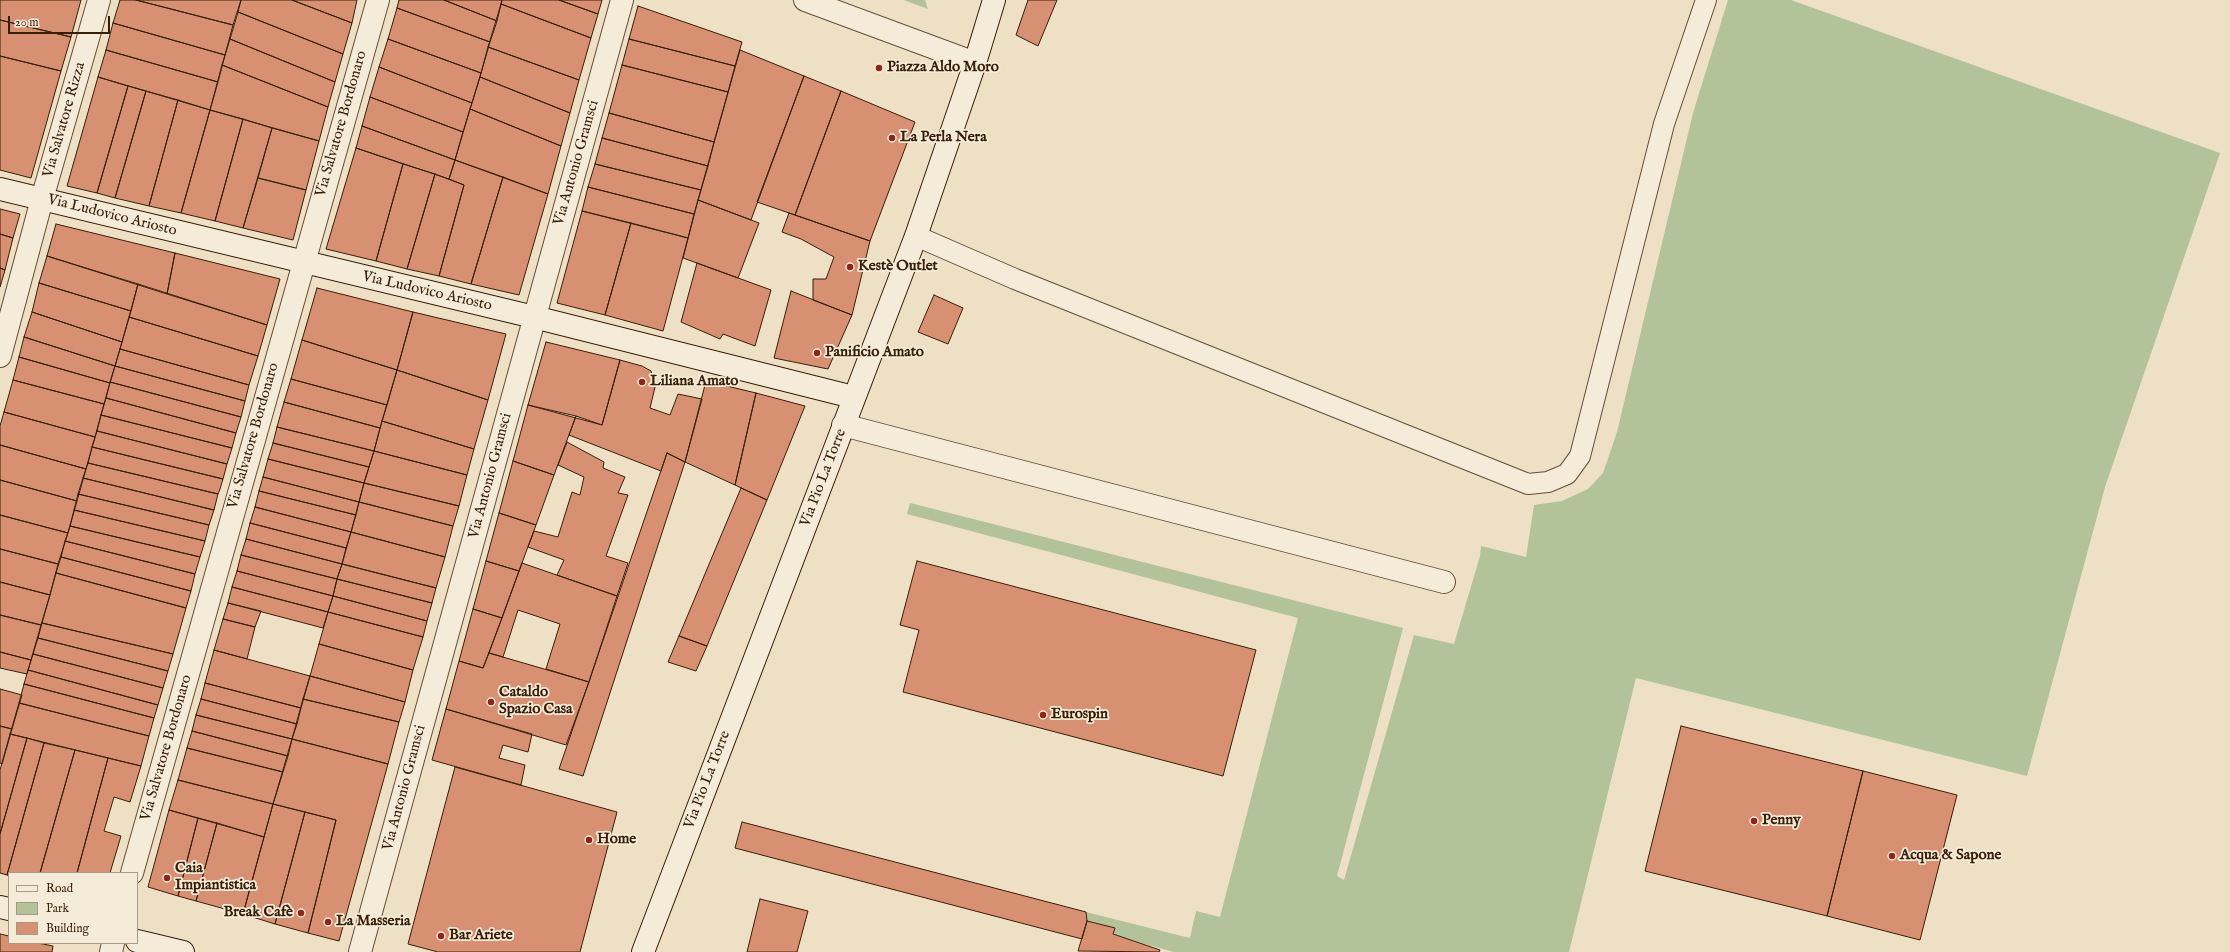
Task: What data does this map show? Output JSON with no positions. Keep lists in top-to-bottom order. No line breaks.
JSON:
{"streets":{"street":["Via Salvatore Rizza","Via Salvatore Bordonaro","Via Antonio Gramsci","Via Ludovico Ariosto","Via Pio La Torre"]},"crossings":[["Via Salvatore Rizza","Via Ludovico Ariosto"],["Via Salvatore Bordonaro","Via Ludovico Ariosto"],["Via Antonio Gramsci","Via Ludovico Ariosto"],["Via Ludovico Ariosto","Via Pio La Torre"]],"places":["Piazza Aldo Moro","La Perla Nera","Kestè Outlet","Panificio Amato","Liliana Amato","Cataldo Spazio Casa","Eurospin","Penny","Home","Acqua & Sapone","Caia Impiantistica","Break Cafè","La Masseria","Bar Ariete"],"legend":["Road","Park","Building"],"scale_bar":"20 m"}
